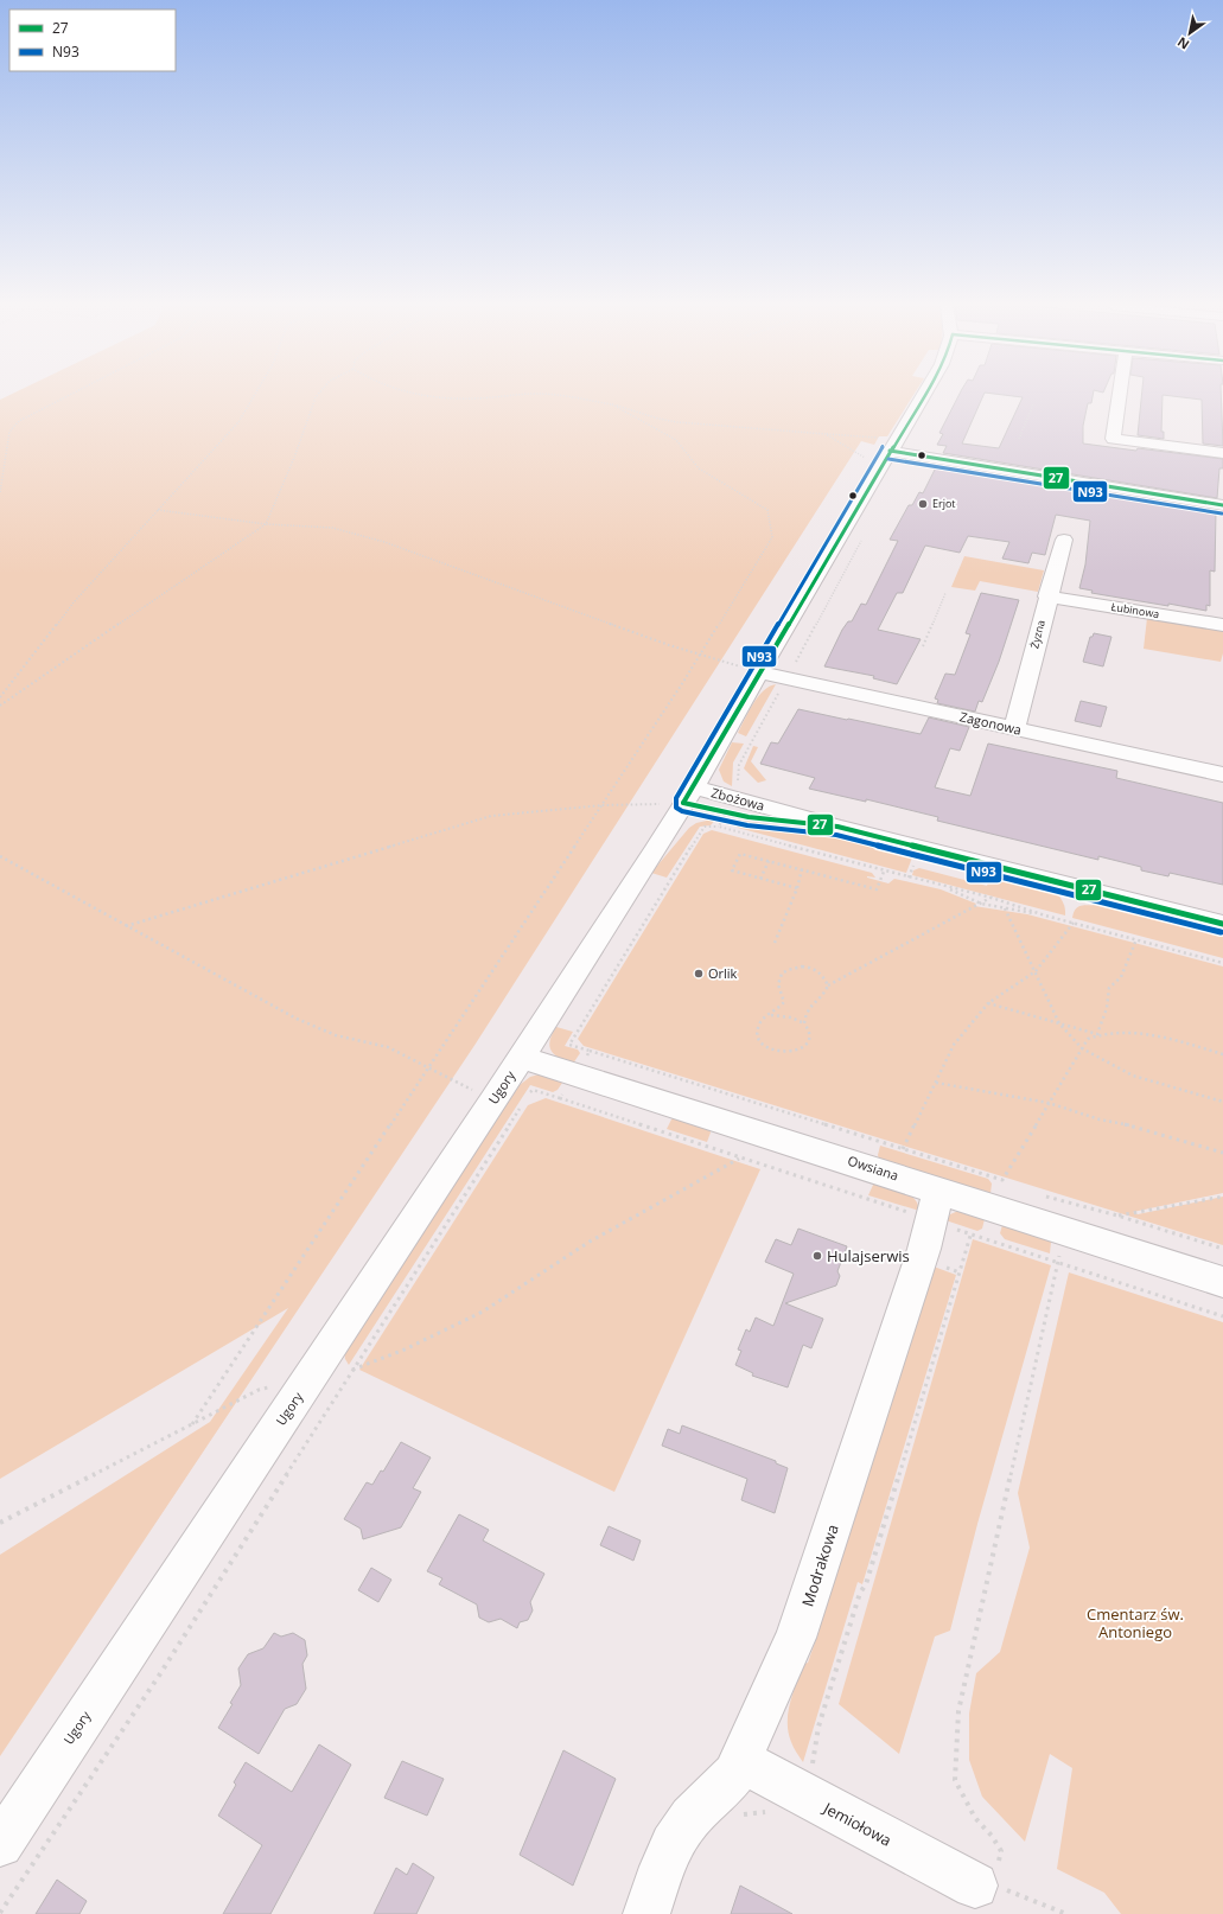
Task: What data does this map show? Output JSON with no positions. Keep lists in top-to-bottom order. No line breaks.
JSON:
{"streets":{"street":["Łubinowa","Żyzna","Zagonowa","Zbożowa","Ugory","Owsiana","Modrakowa","Jemiołowa"]},"crossings":[["Łubinowa","Żyzna"],["Żyzna","Zagonowa"],["Zagonowa","Ugory"],["Zbożowa","Ugory"],["Ugory","Owsiana"],["Owsiana","Modrakowa"],["Modrakowa","Jemiołowa"]],"parks":["Cmentarz św. Antoniego"],"places":["Erjot","Orlik","Hulajserwis"],"lines":["transit line 27","transit line N93"],"legend":["27","N93"],"north":"bottom left"}
